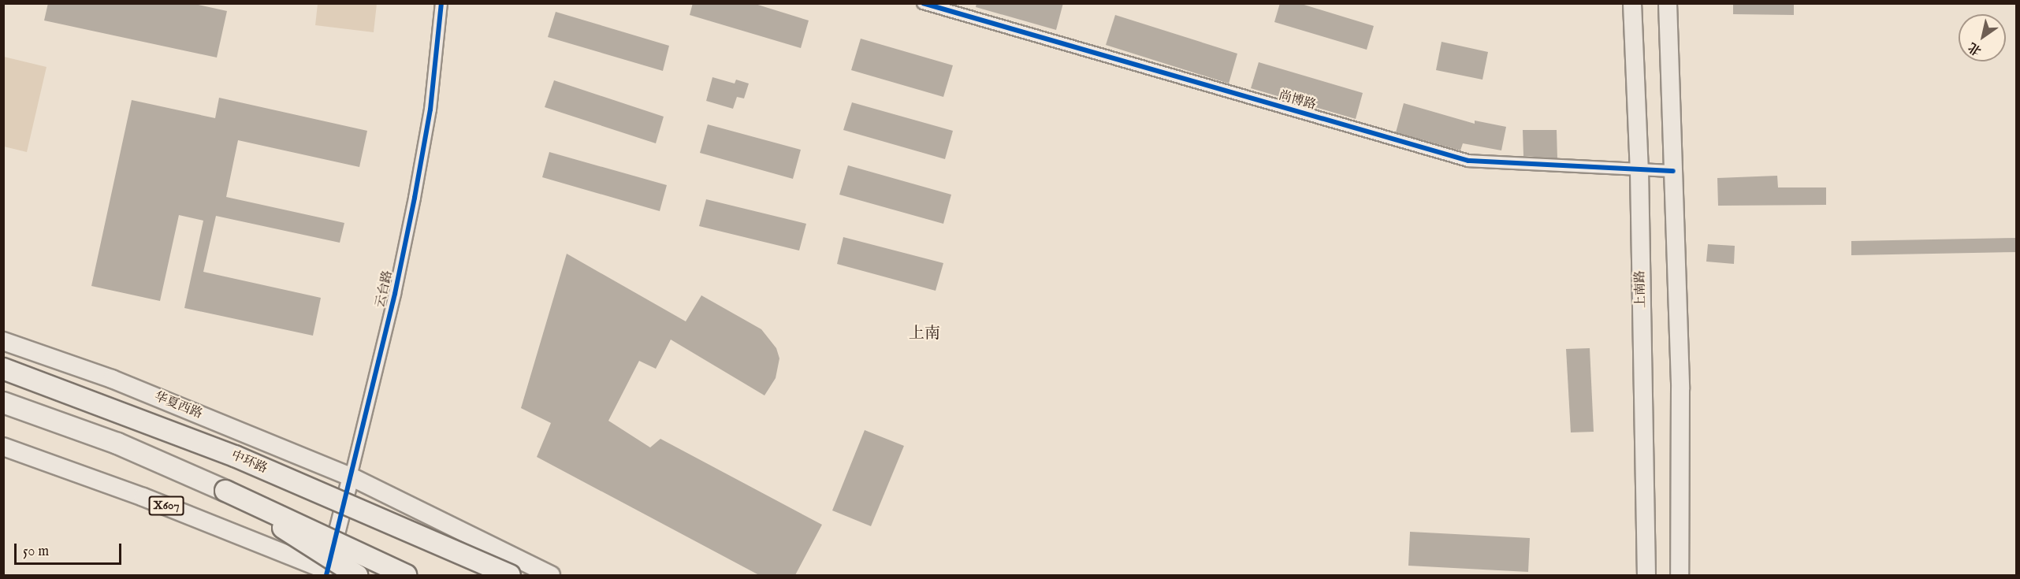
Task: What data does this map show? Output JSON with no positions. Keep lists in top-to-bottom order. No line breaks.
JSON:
{"streets":{"highway":["中环路"],"main road":["上南路","华夏西路","X607"],"street":["尚博路","云台路"]},"crossings":[["尚博路","上南路"],["云台路","华夏西路"],["云台路","X607"]],"districts":["上南"],"scale_bar":"50 m","north":"bottom left"}
